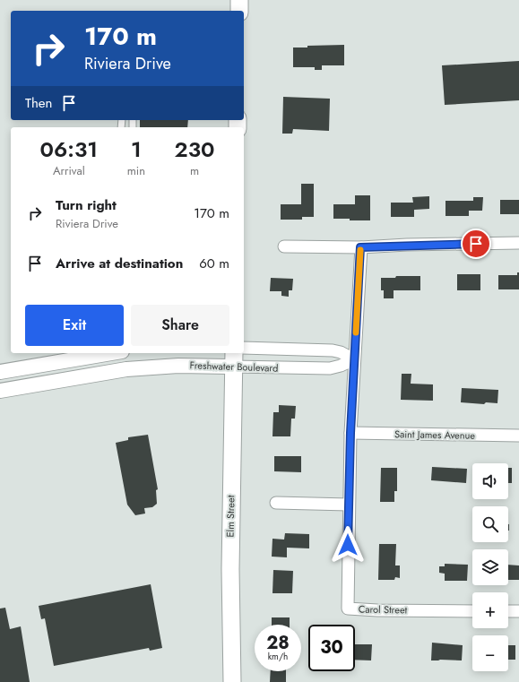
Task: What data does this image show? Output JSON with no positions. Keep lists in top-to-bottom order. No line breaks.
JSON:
{"streets":{"main road":["Elm Street"],"street":["Freshwater Boulevard","Saint James Avenue","Carol Street"]},"crossings":[["Freshwater Boulevard","Elm Street"],["Freshwater Boulevard","Carol Street"],["Saint James Avenue","Carol Street"]],"page":{"turn":["170 m","Riviera Drive"],"then":"Then","eta":["06:31","Arrival","1","min","230","m"],"list":[{"name":"Turn right","note":"Riviera Drive","value":"170 m"},{"name":"Arrive at destination","value":"60 m"}],"buttons":["Exit","Share"],"map_buttons":["+","−"],"speed":"28 km/h","limit":"30"}}
